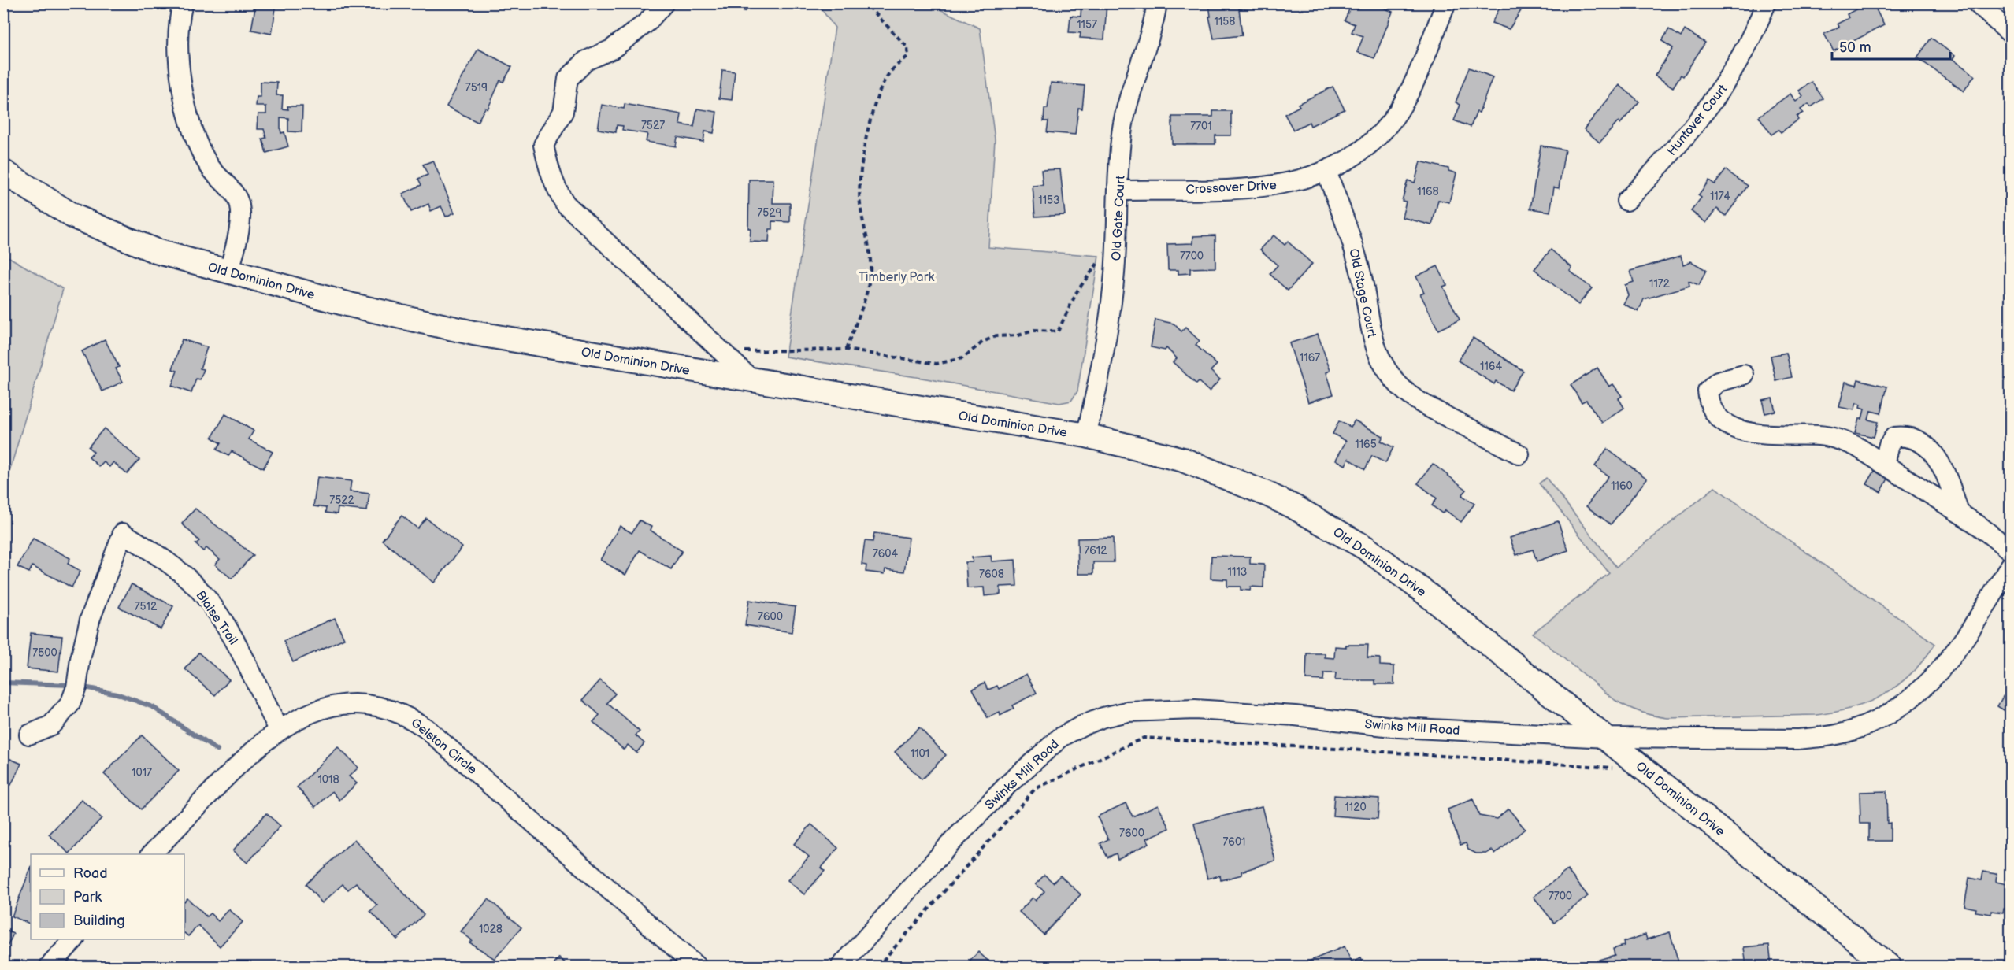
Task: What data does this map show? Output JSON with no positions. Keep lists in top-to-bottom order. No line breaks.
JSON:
{"streets":{"main road":["Old Dominion Drive"],"street":["Huntover Court","Crossover Drive","Old Gate Court","Old Stage Court","Blaise Trail","Swinks Mill Road","Gelston Circle"]},"crossings":[["Crossover Drive","Old Gate Court"],["Crossover Drive","Old Stage Court"],["Old Gate Court","Old Dominion Drive"],["Old Dominion Drive","Swinks Mill Road"],["Blaise Trail","Gelston Circle"]],"parks":["Timberly Park"],"house_numbers":["1158","1157","7519","7527","7701","1168","1174","1153","7529","7700","1172","1167","1164","1165","1160","7522","7612","7604","1113","7608","7512","7600","7500","1101","1017","1018","1120","7600","7601","7700","1028"],"legend":["Road","Park","Building"],"scale_bar":"50 m"}
